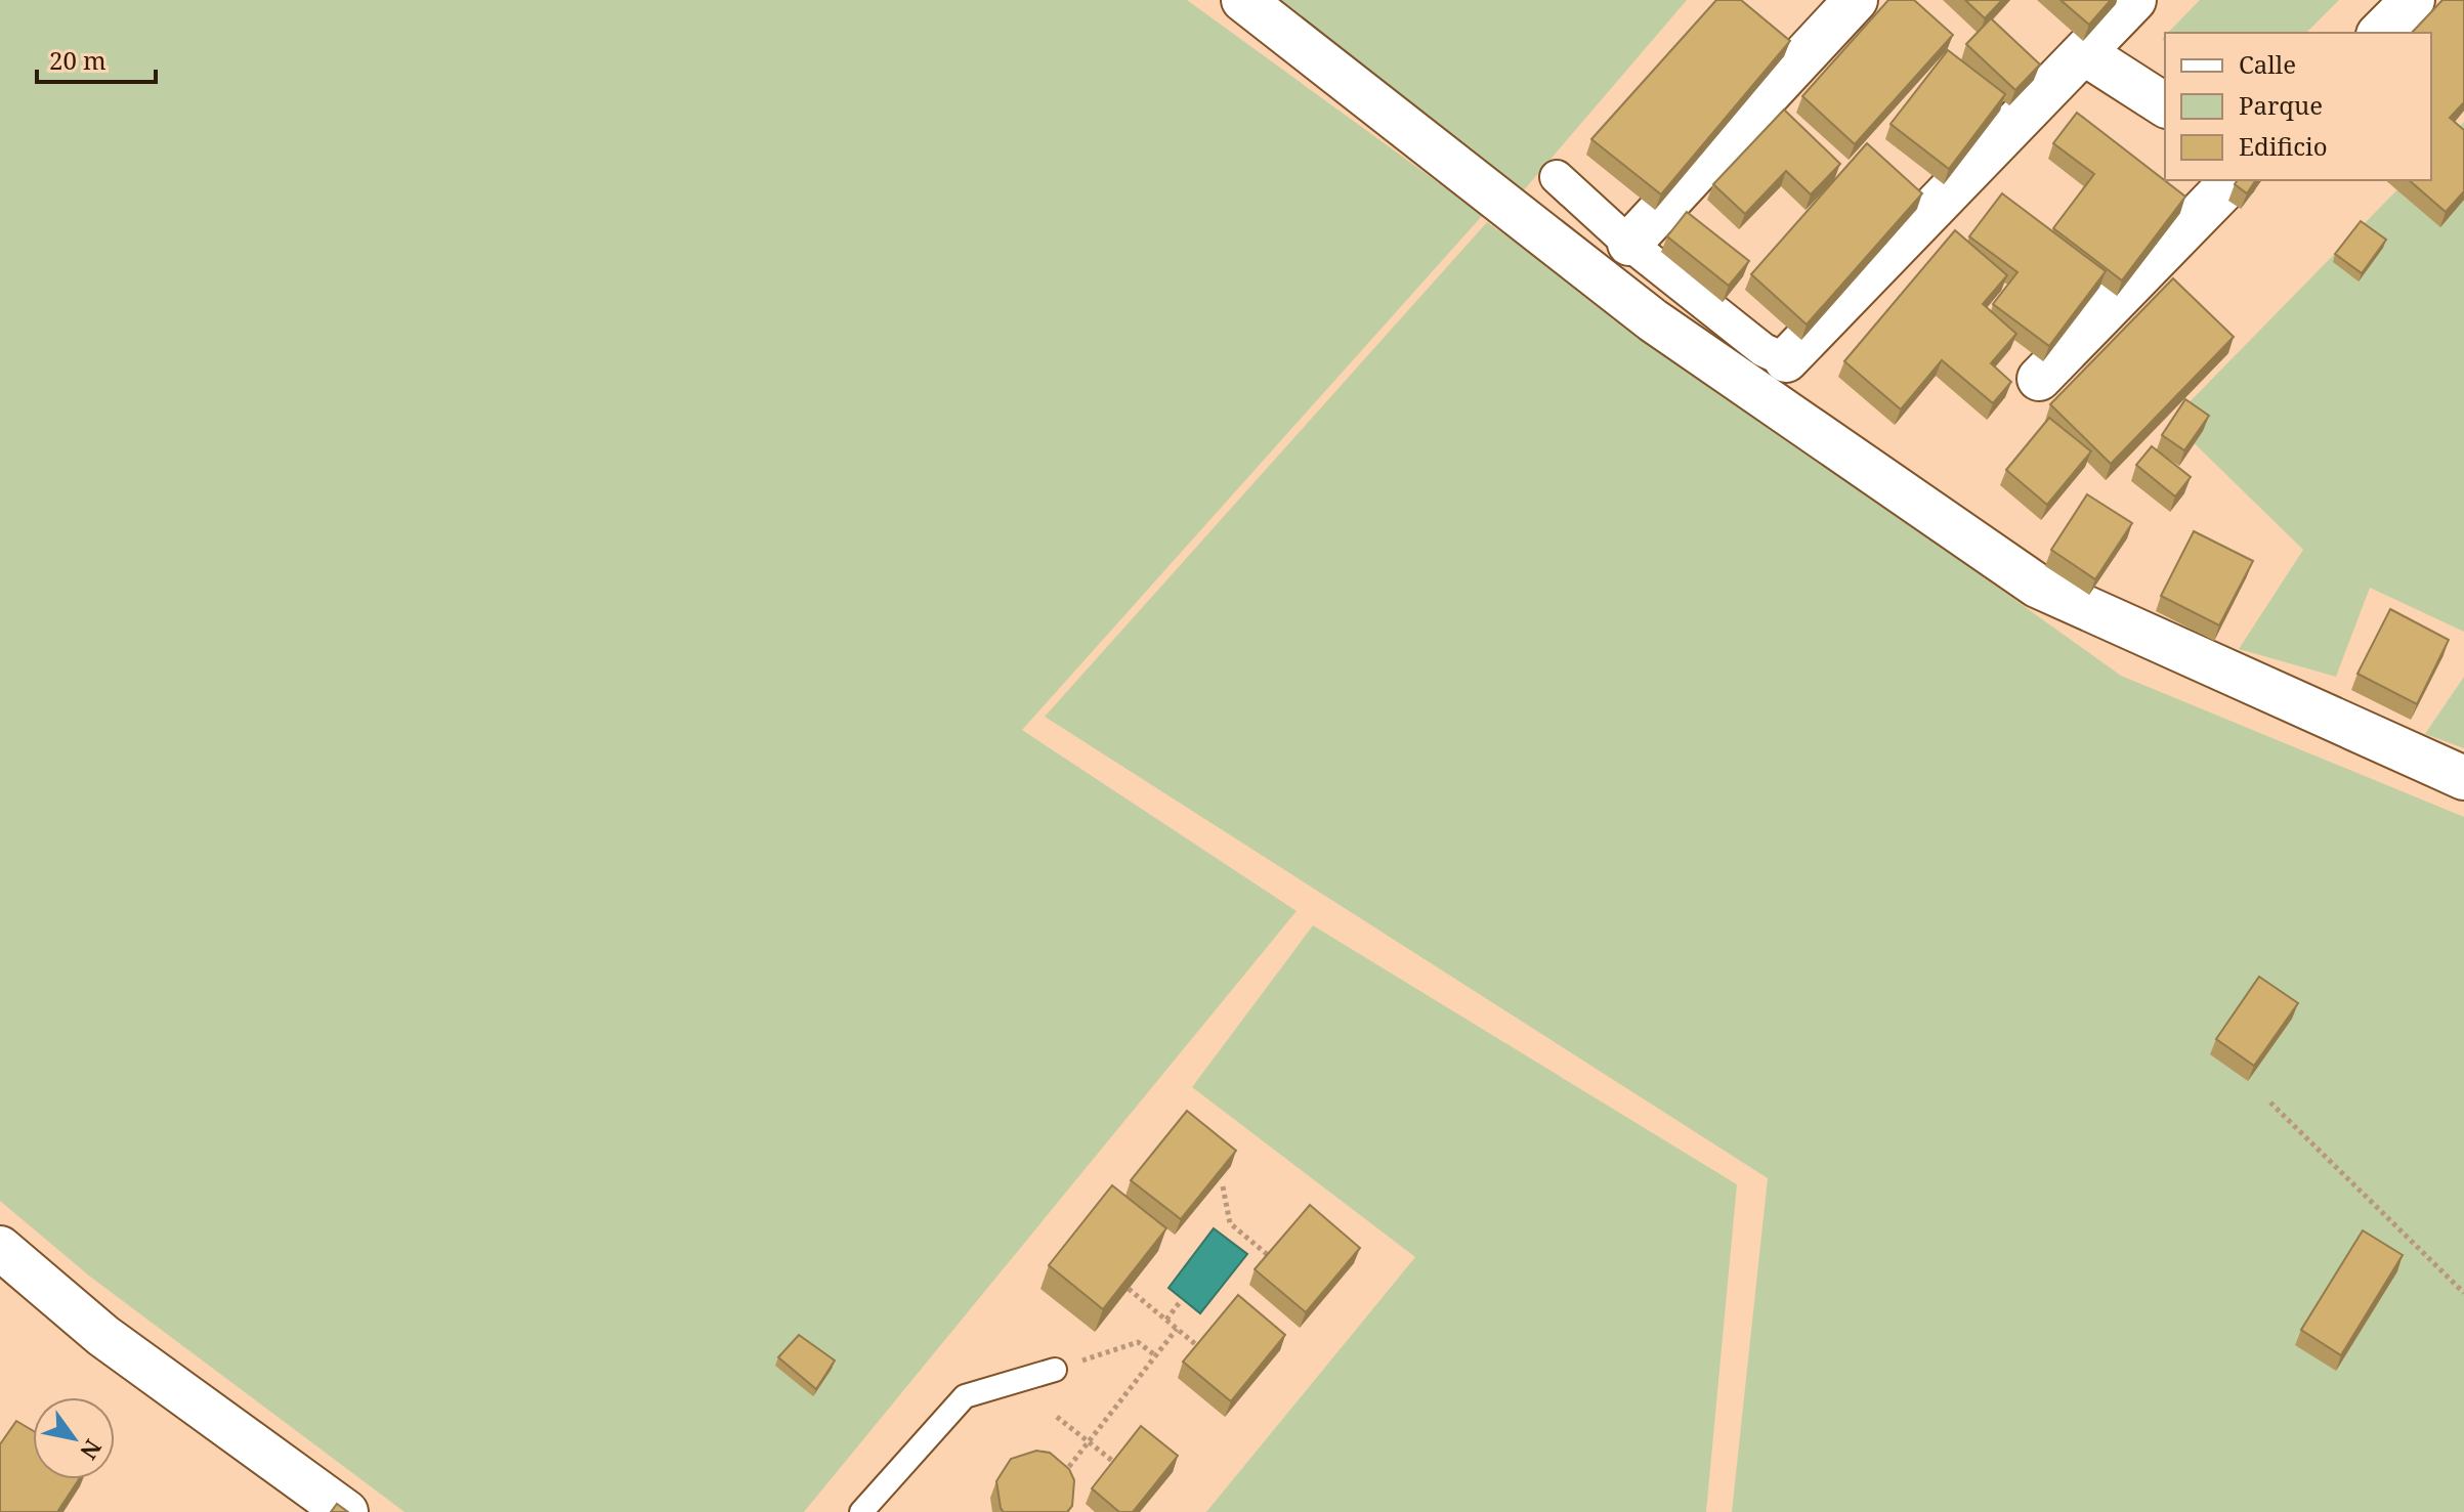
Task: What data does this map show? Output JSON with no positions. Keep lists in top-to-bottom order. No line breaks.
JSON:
{"legend":["Calle","Parque","Edificio"],"scale_bar":"20 m","north":"bottom right"}
